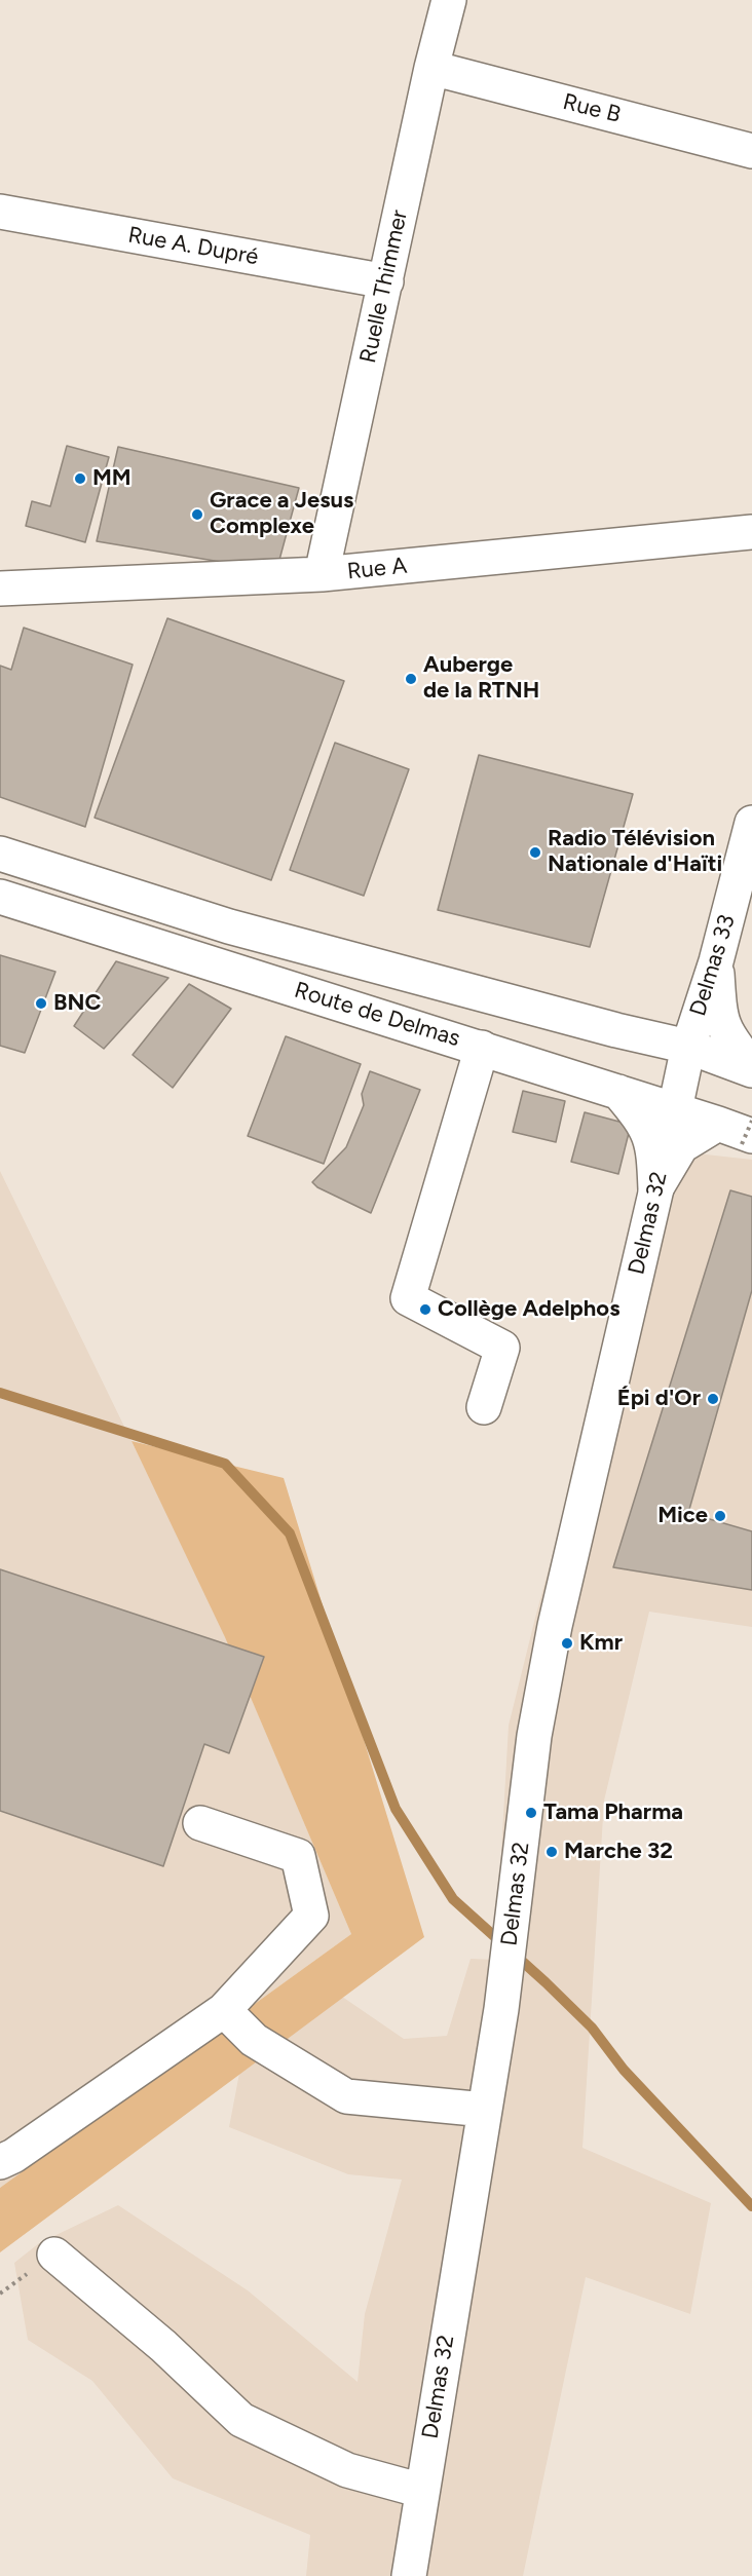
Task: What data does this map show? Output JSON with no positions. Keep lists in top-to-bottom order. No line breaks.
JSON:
{"streets":{"street":["Rue B","Rue A. Dupré","Ruelle Thimmer","Rue A","Delmas 33","Route de Delmas","Delmas 32"]},"crossings":[["Rue B","Ruelle Thimmer"],["Rue A. Dupré","Ruelle Thimmer"],["Ruelle Thimmer","Rue A"],["Delmas 33","Route de Delmas"],["Delmas 33","Delmas 32"],["Route de Delmas","Delmas 32"]],"places":["MM","Grace a Jesus Complexe","Auberge de la RTNH","Radio Télévision Nationale d'Haïti","BNC","Collège Adelphos","Épi d'Or","Mice","Kmr","Tama Pharma","Marche 32"]}
